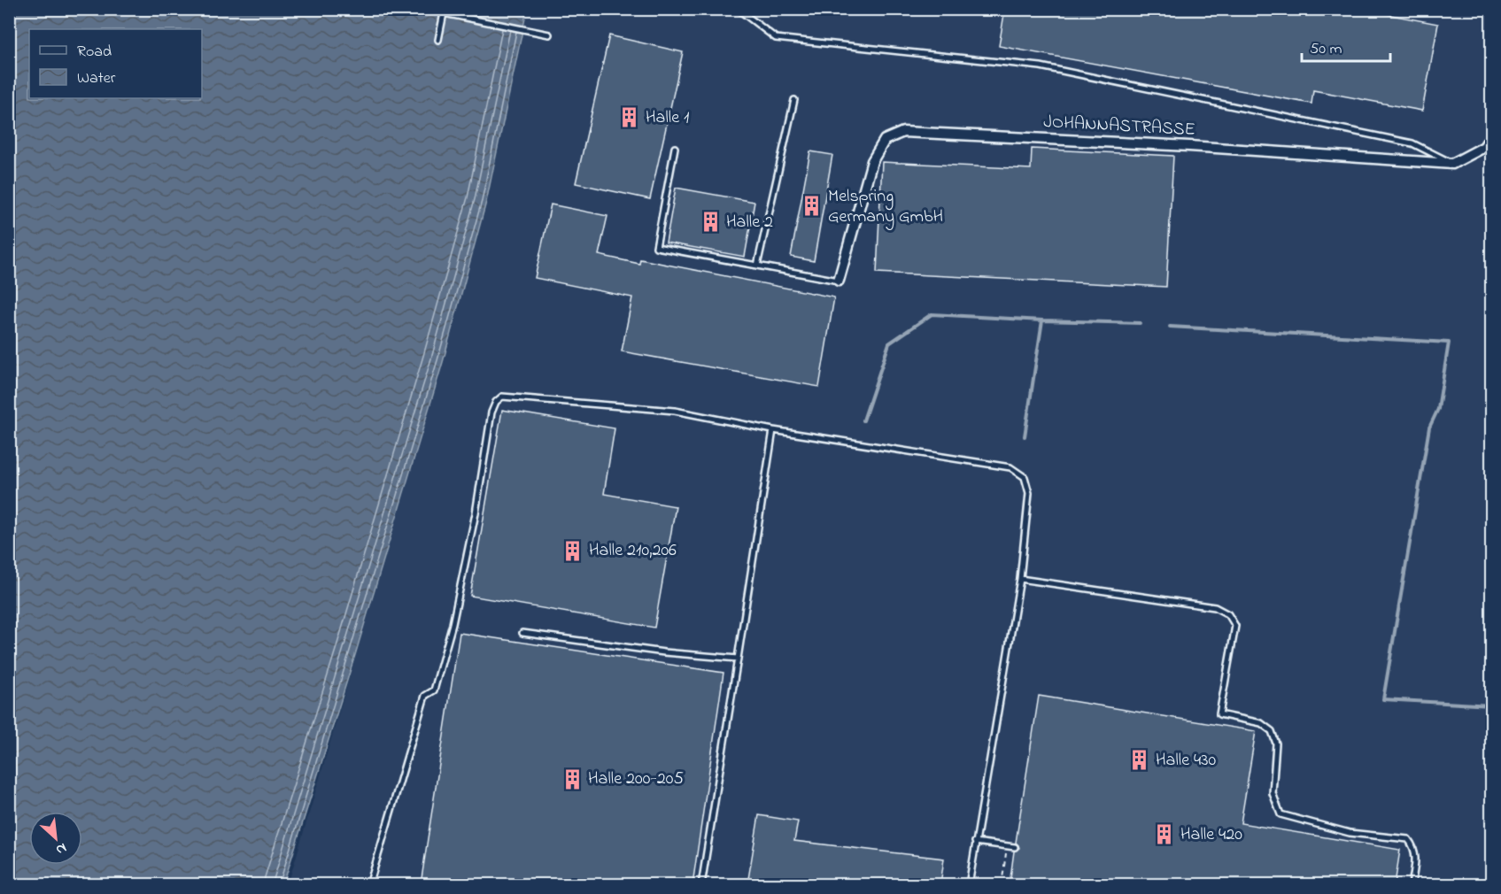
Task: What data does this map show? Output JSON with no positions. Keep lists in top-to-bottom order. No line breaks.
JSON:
{"streets":{"street":["JOHANNASTRASSE"]},"places":{"building":["Halle 1","Melspring Germany GmbH","Halle 2","Halle 210,206","Halle 430","Halle 200-205","Halle 420"]},"legend":["Road","Water"],"scale_bar":"50 m","north":"bottom right"}
